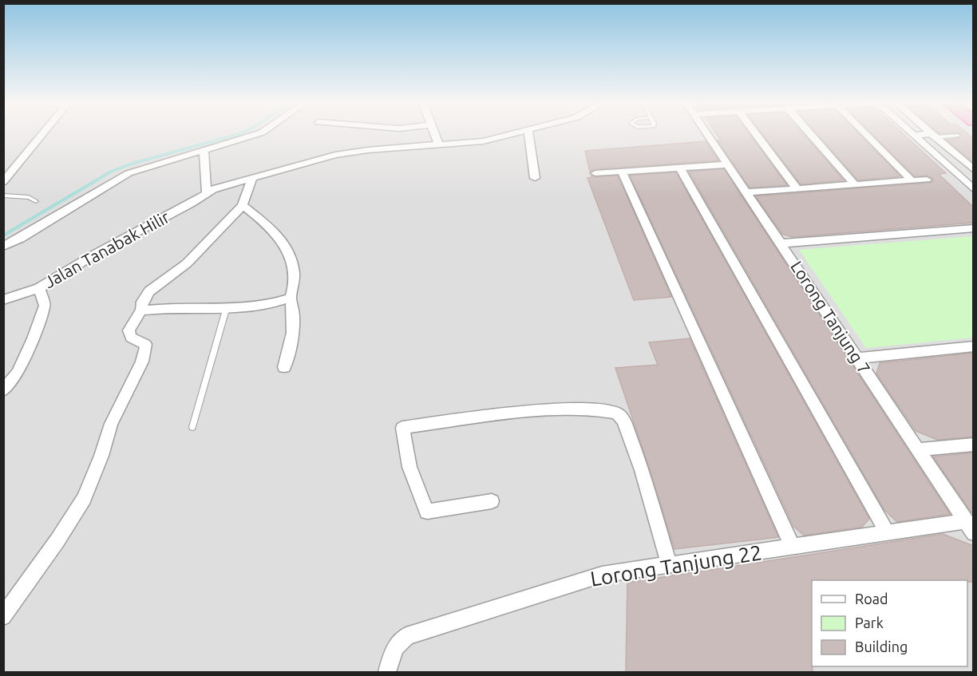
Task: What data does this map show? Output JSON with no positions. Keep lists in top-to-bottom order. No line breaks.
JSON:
{"streets":{"street":["Jalan Tanabak Hilir","Lorong Tanjung 7","Lorong Tanjung 22"]},"crossings":[["Lorong Tanjung 7","Lorong Tanjung 22"]],"legend":["Road","Park","Building"]}
